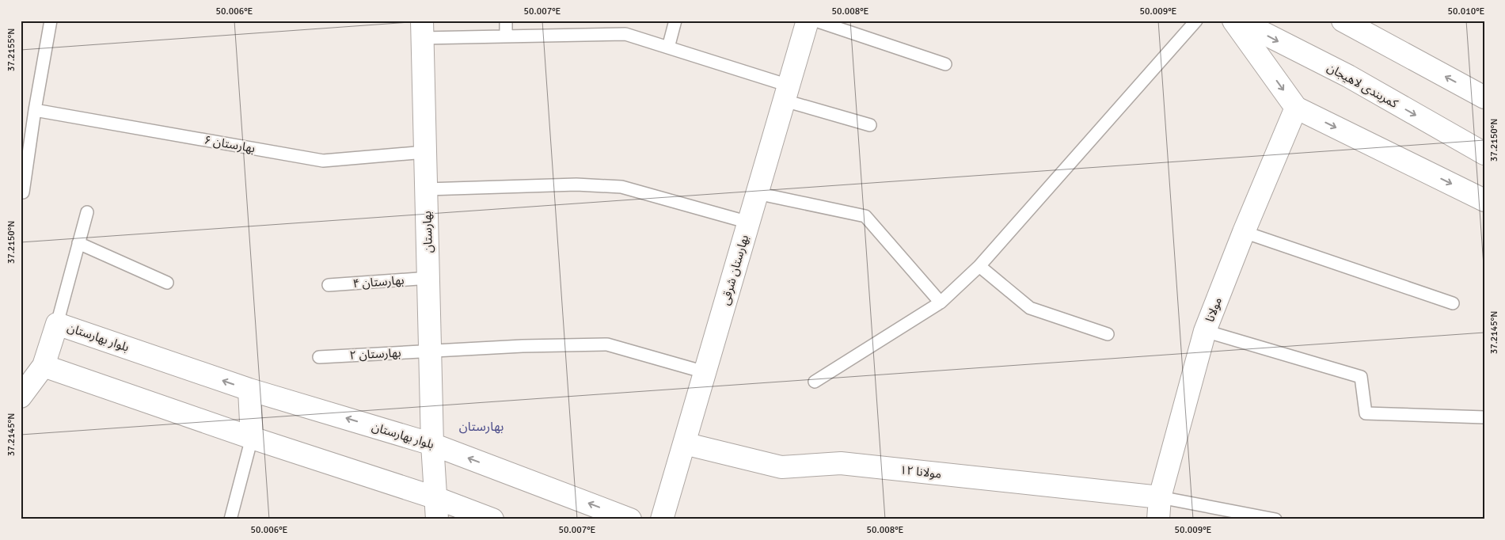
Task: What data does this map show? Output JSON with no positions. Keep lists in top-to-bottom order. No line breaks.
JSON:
{"streets":{"main road":["کمربندی لاهیجان","بهارستان","بهارستان شرقی","مولانا","بلوار بهارستان","مولانا ۱۲"],"lane":["بهارستان ۶","بهارستان ۴","بهارستان ۲"]},"crossings":[["بهارستان ۶","بهارستان"],["بهارستان","بهارستان ۴"],["بهارستان","بلوار بهارستان"],["بهارستان","بهارستان ۲"],["بهارستان شرقی","بهارستان ۲"],["بهارستان شرقی","مولانا ۱۲"],["مولانا","مولانا ۱۲"]],"districts":["بهارستان"],"coordinates":["50.006°E","50.007°E","50.008°E","50.009°E","50.010°E","37.2155°N","37.2150°N","37.2145°N"]}
